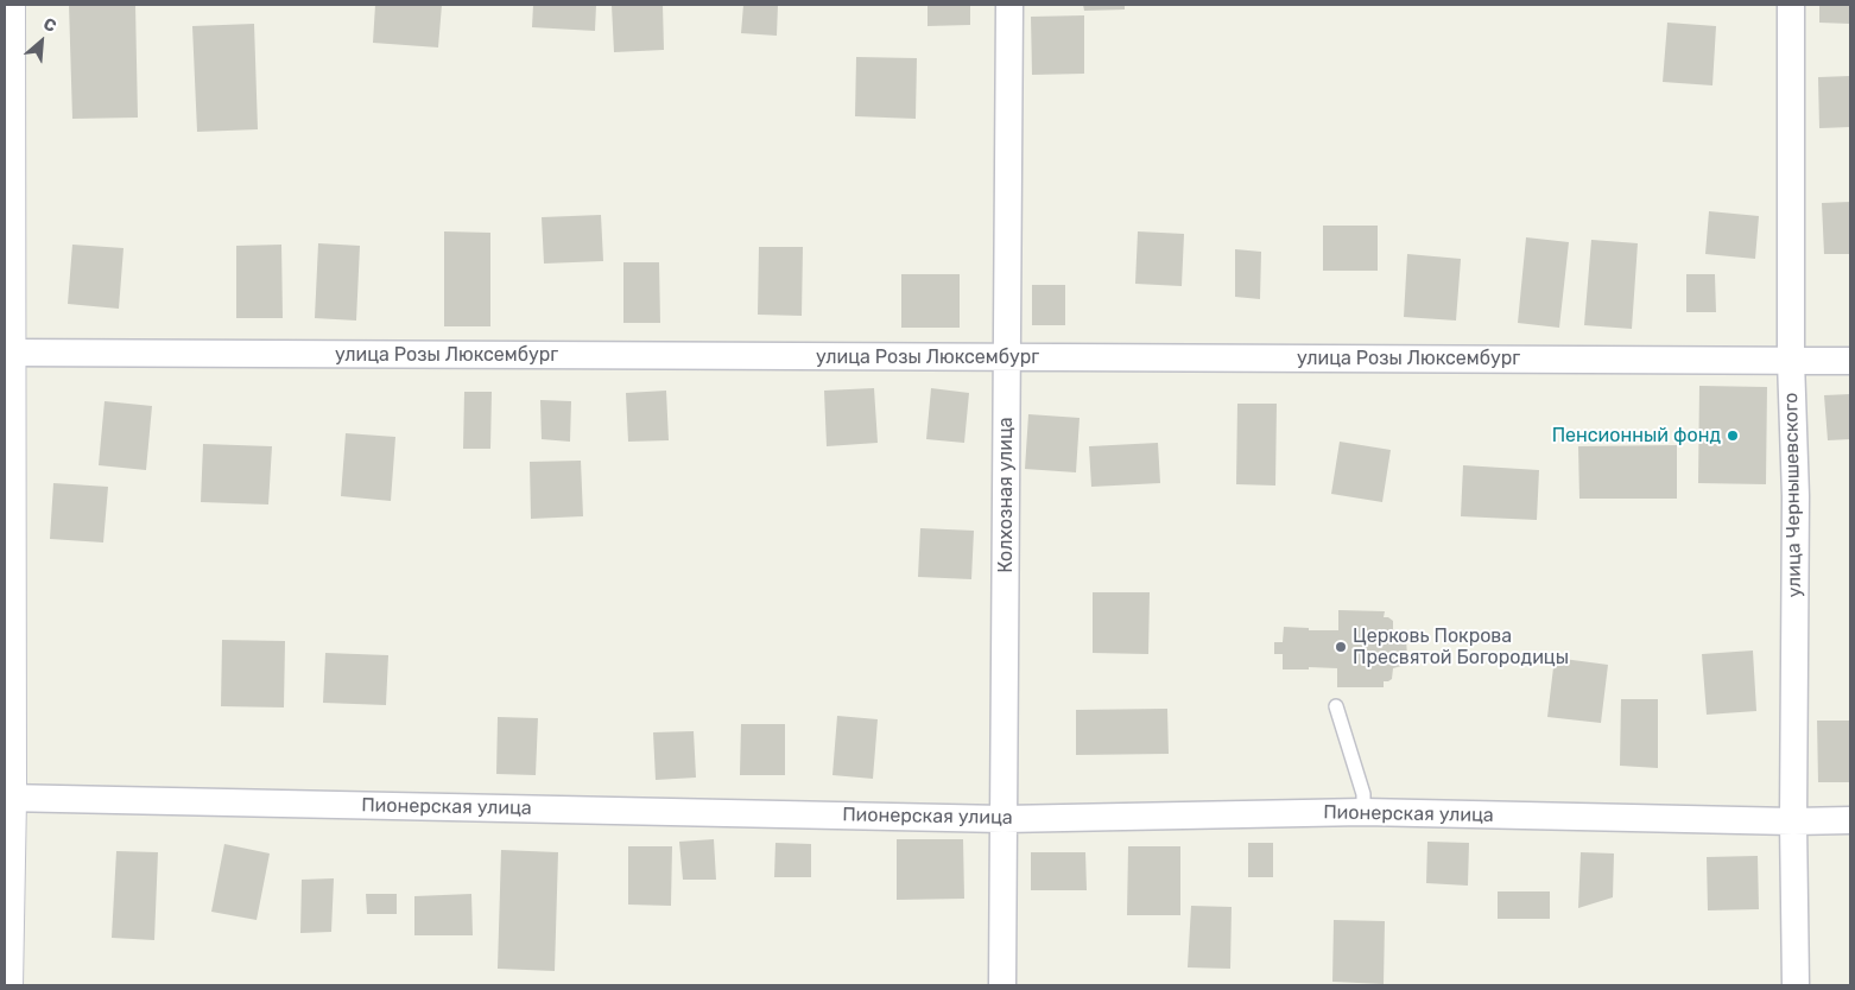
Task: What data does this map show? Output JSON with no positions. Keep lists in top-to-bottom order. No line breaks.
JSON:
{"streets":{"street":["улица Розы Люксембург","Колхозная улица","улица Чернышевского","Пионерская улица"]},"crossings":[["улица Розы Люксембург","Колхозная улица"],["улица Розы Люксембург","улица Чернышевского"],["Колхозная улица","Пионерская улица"],["улица Чернышевского","Пионерская улица"]],"places":["Пенсионный фонд","Церковь Покрова Пресвятой Богородицы"],"north":"top right"}
